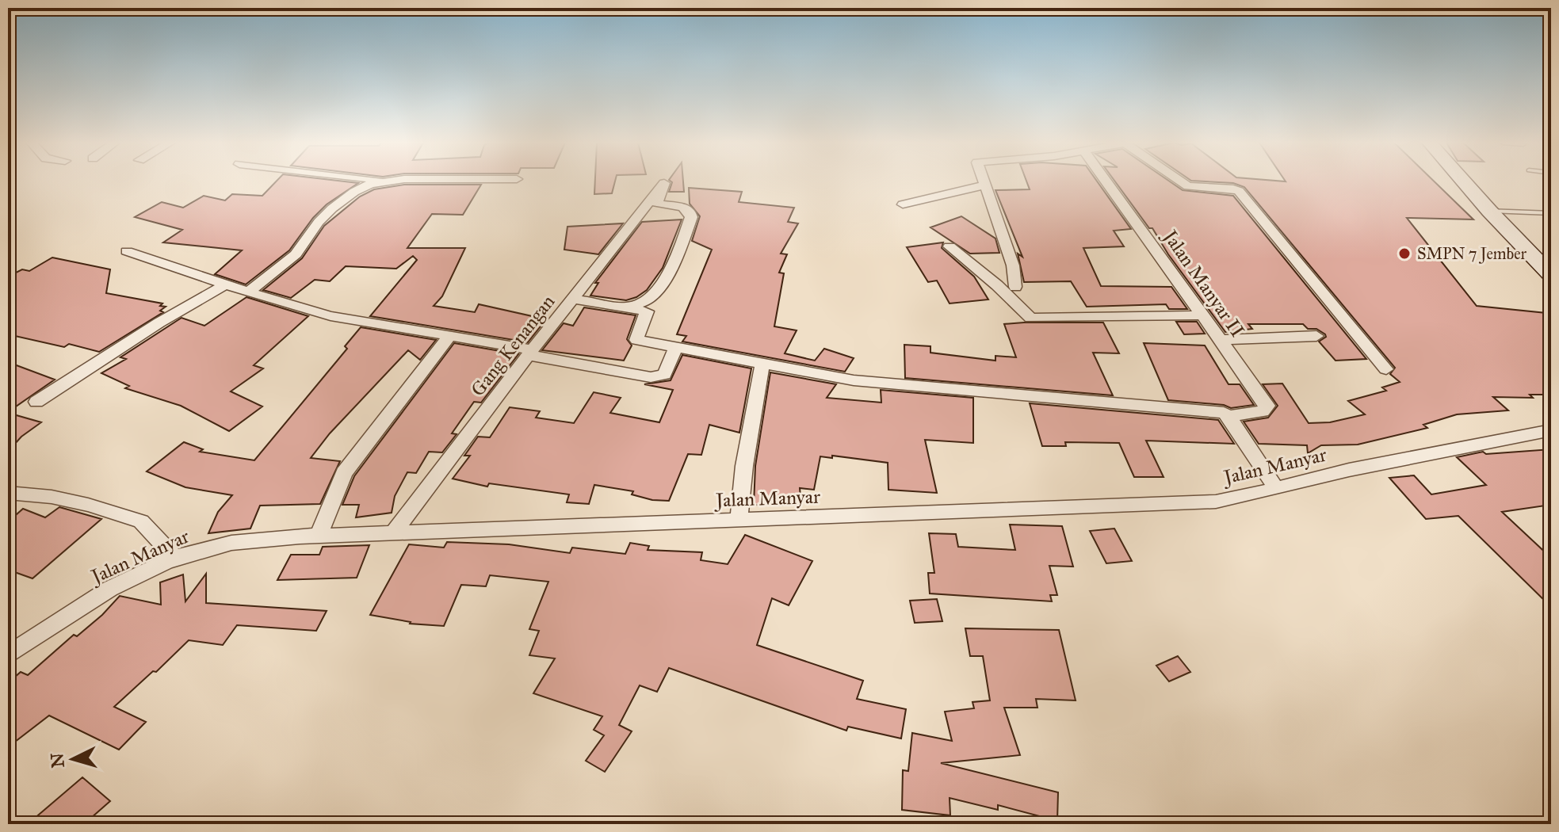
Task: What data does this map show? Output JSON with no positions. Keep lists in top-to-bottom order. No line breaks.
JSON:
{"streets":{"street":["Jalan Manyar II","Gang Kenangan","Jalan Manyar"]},"crossings":[["Gang Kenangan","Jalan Manyar"]],"places":["SMPN 7 Jember"],"north":"left"}
